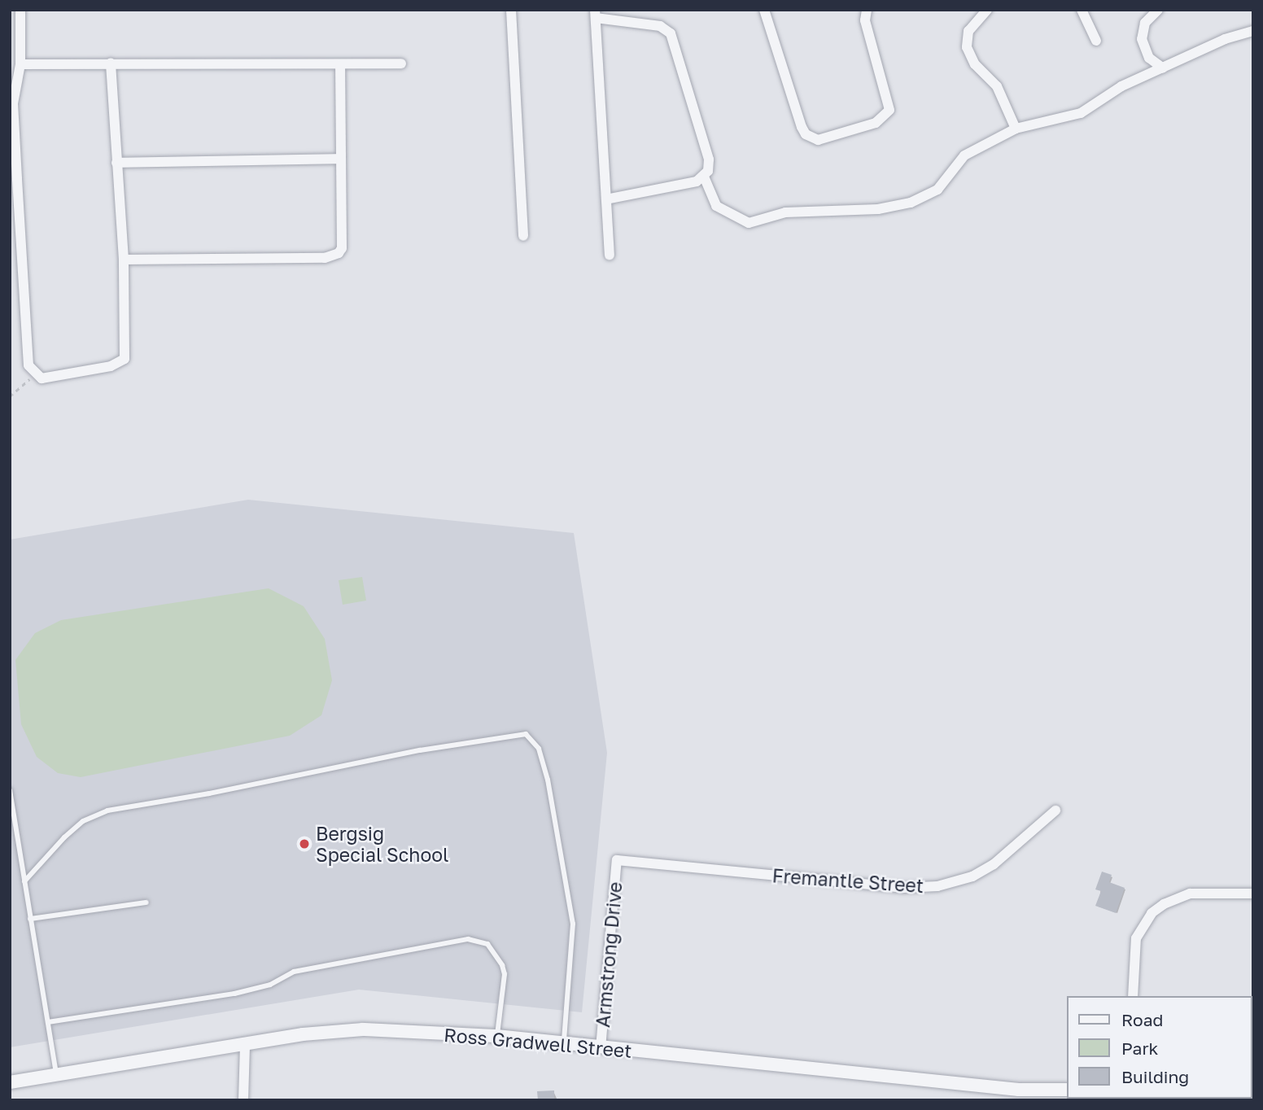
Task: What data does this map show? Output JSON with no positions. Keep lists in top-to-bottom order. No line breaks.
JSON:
{"streets":{"street":["Fremantle Street","Armstrong Drive","Ross Gradwell Street"]},"crossings":[["Fremantle Street","Armstrong Drive"],["Armstrong Drive","Ross Gradwell Street"]],"places":["Bergsig Special School"],"legend":["Road","Park","Building"]}
